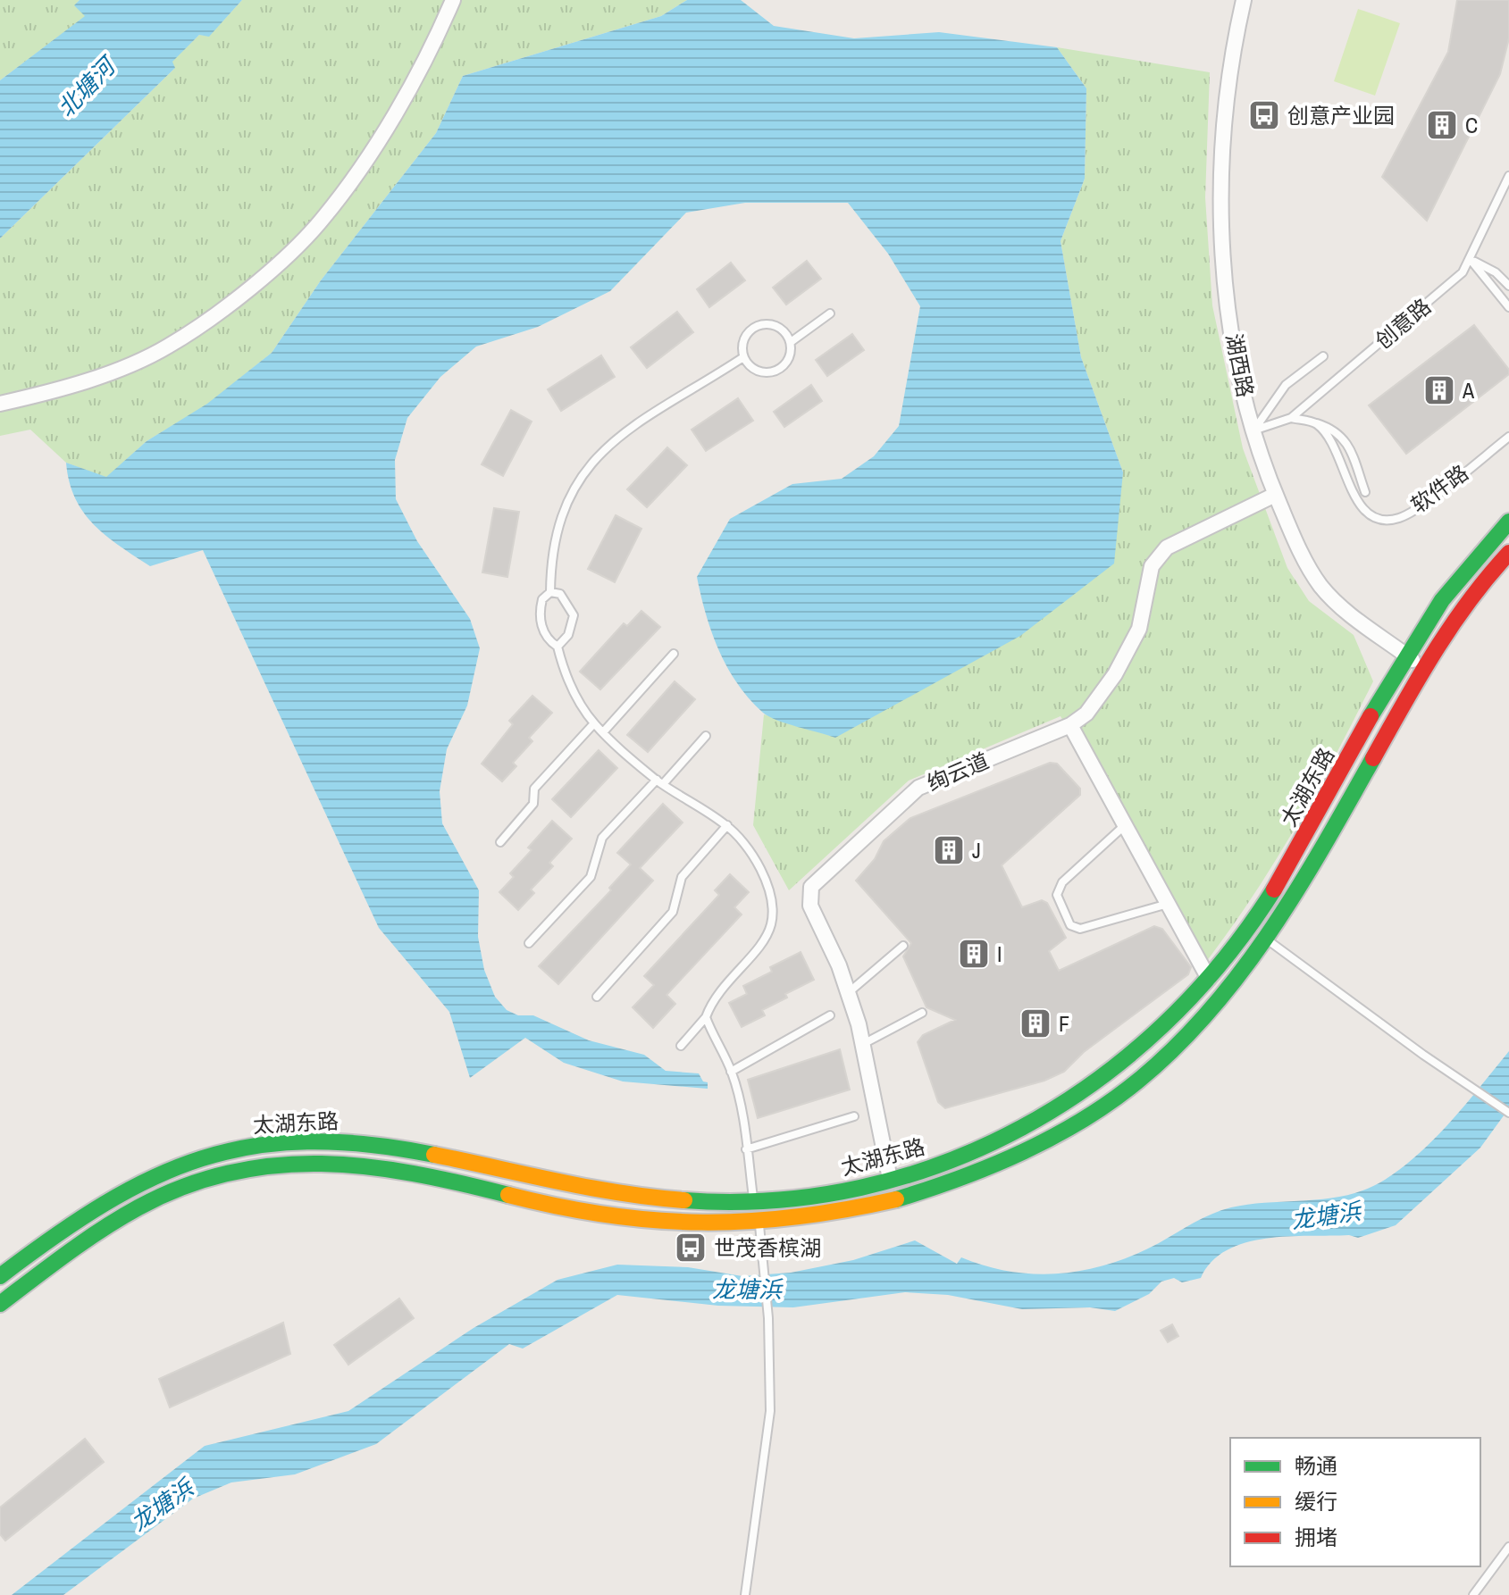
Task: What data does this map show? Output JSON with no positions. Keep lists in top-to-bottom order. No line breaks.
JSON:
{"streets":{"main road":["太湖东路"],"street":["湖西路","绚云道"],"lane":["创意路","软件路"]},"crossings":[["创意路","湖西路"],["湖西路","绚云道"],["湖西路","太湖东路"],["绚云道","太湖东路"]],"water":["北塘河","龙塘浜"],"places":{"bus stop":["创意产业园","世茂香槟湖"],"building":["C","A","J","I","F"]},"legend":["畅通","缓行","拥堵"]}
